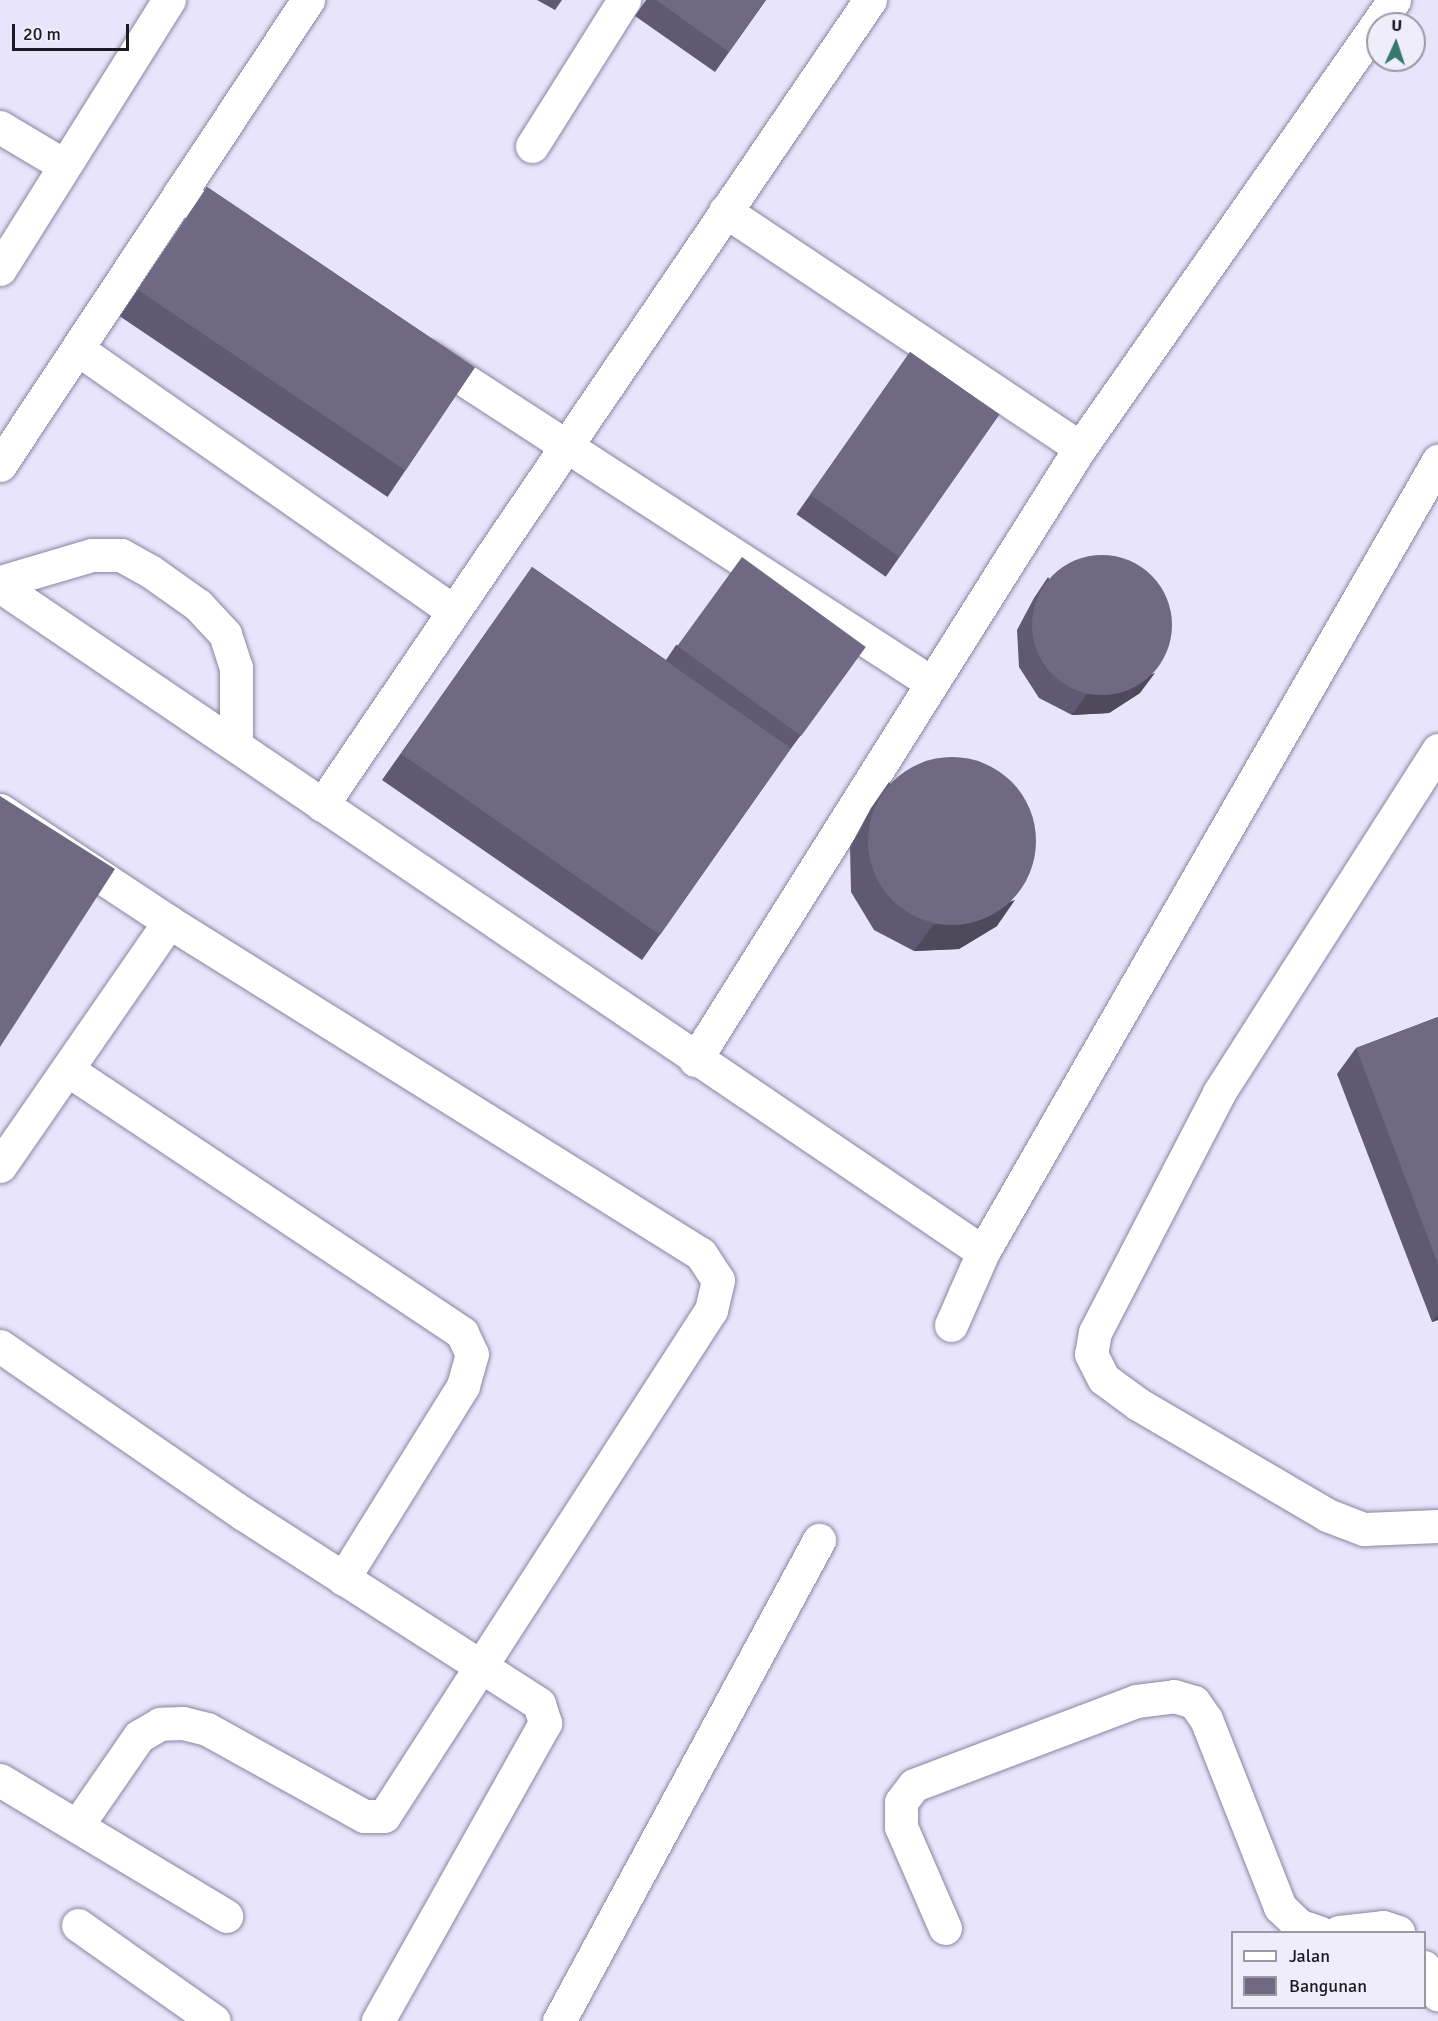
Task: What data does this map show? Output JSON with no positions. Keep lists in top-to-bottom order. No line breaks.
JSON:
{"legend":["Jalan","Bangunan"],"scale_bar":"20 m","north":"top"}
